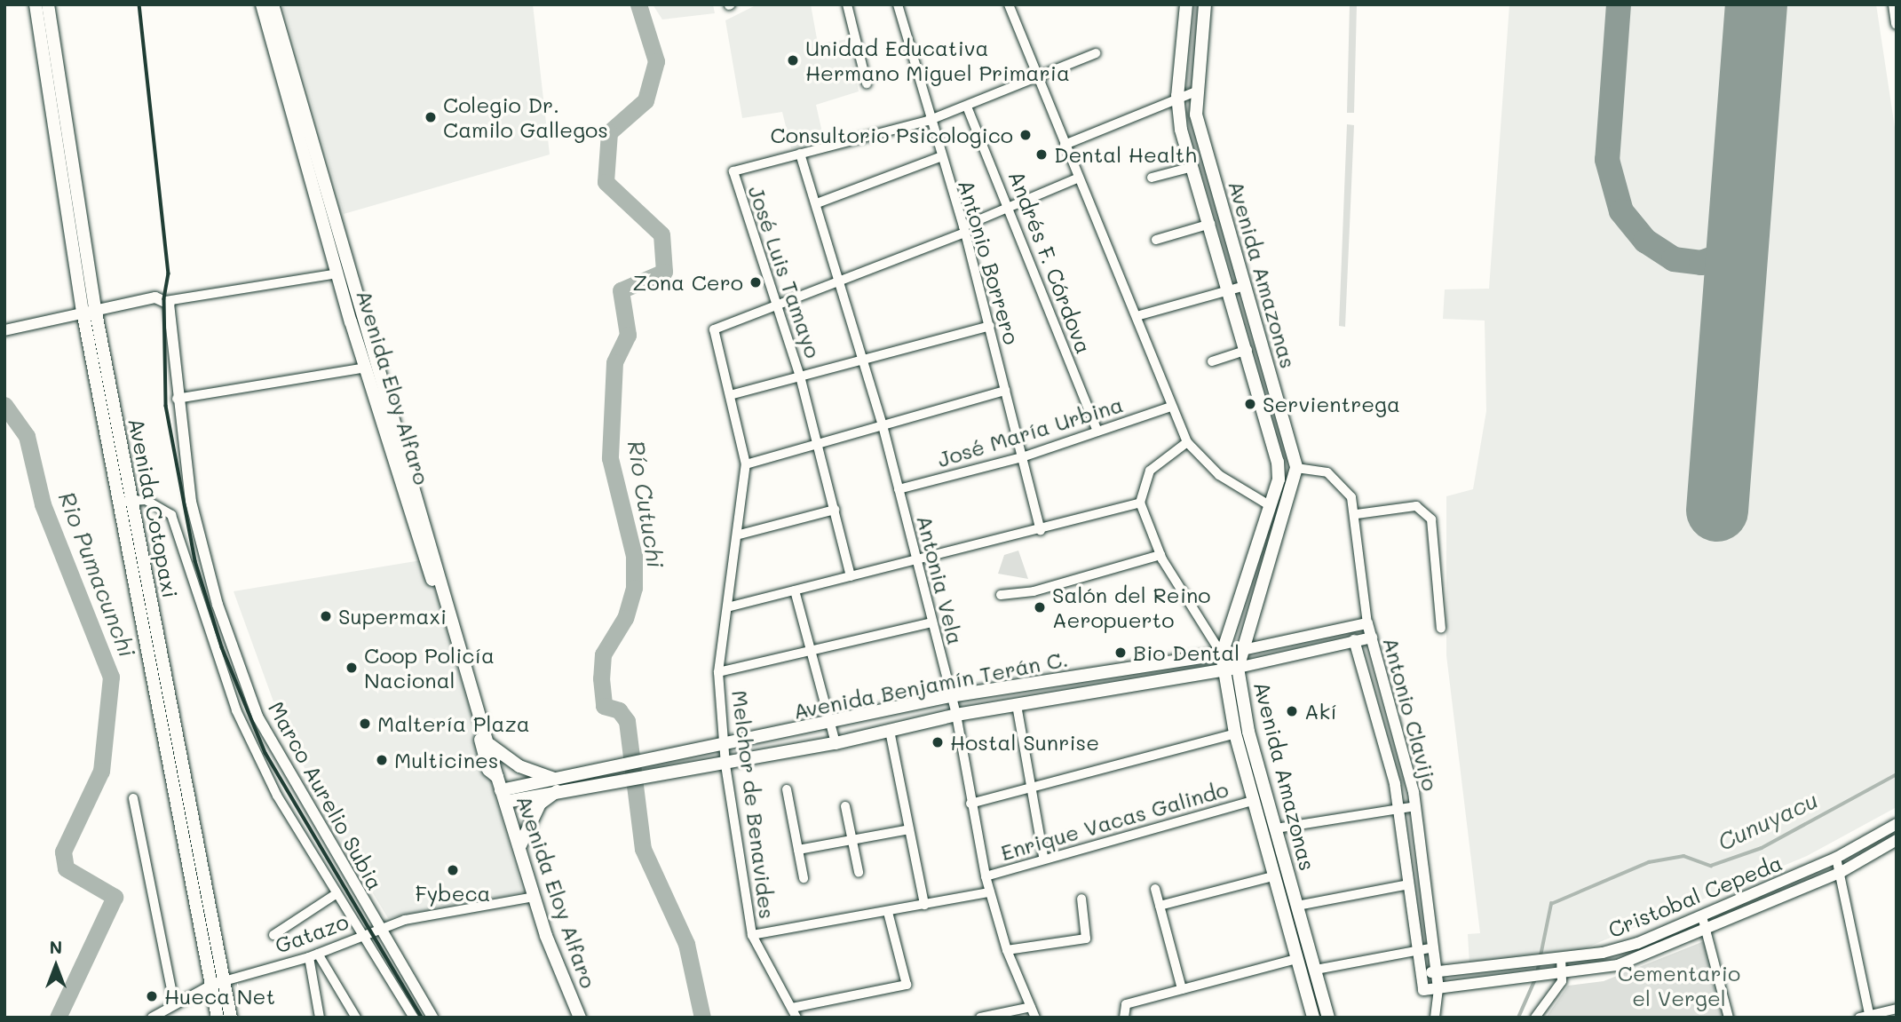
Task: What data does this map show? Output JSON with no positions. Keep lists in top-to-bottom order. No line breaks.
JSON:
{"streets":{"main road":["Avenida Amazonas","Avenida Eloy Alfaro","Avenida Cotopaxi","Avenida Benjamín Terán C."],"street":["Antonio Borrero","Andrés F. Córdova","José Luis Tamayo","José María Urbina","Antonia Vela","Antonio Clavijo","Marco Aurelio Subia","Melchor de Benavides","Enrique Vacas Galindo","Cristobal Cepeda","Gatazo"]},"crossings":[["Antonio Borrero","José Luis Tamayo"],["Antonio Borrero","José María Urbina"],["Andrés F. Córdova","José Luis Tamayo"],["Andrés F. Córdova","José María Urbina"],["José Luis Tamayo","Antonia Vela"],["José Luis Tamayo","Melchor de Benavides"],["Avenida Amazonas","Avenida Benjamín Terán C."],["Avenida Amazonas","Antonio Clavijo"],["Avenida Amazonas","Enrique Vacas Galindo"],["Avenida Eloy Alfaro","Avenida Benjamín Terán C."],["Avenida Eloy Alfaro","Gatazo"],["José María Urbina","Antonia Vela"],["Avenida Cotopaxi","Marco Aurelio Subia"],["Avenida Cotopaxi","Gatazo"],["Antonia Vela","Avenida Benjamín Terán C."],["Antonia Vela","Enrique Vacas Galindo"],["Avenida Benjamín Terán C.","Antonio Clavijo"],["Avenida Benjamín Terán C.","Melchor de Benavides"],["Antonio Clavijo","Cristobal Cepeda"],["Marco Aurelio Subia","Gatazo"],["Melchor de Benavides","Enrique Vacas Galindo"]],"water":["Río Cutuchi","Rio Pumacunchi","Cunuyacu"],"parks":["Cementario el Vergel"],"places":["Unidad Educativa Hermano Miguel Primaria","Colegio Dr. Camilo Gallegos","Consultorio Psicologico","Dental Health","Zona Cero","Servientrega","Salón del Reino Aeropuerto","Supermaxi","Bio Dental","Coop Policía Nacional","Akí","Maltería Plaza","Hostal Sunrise","Multicines","Fybeca","Hueca Net"],"north":"top"}
